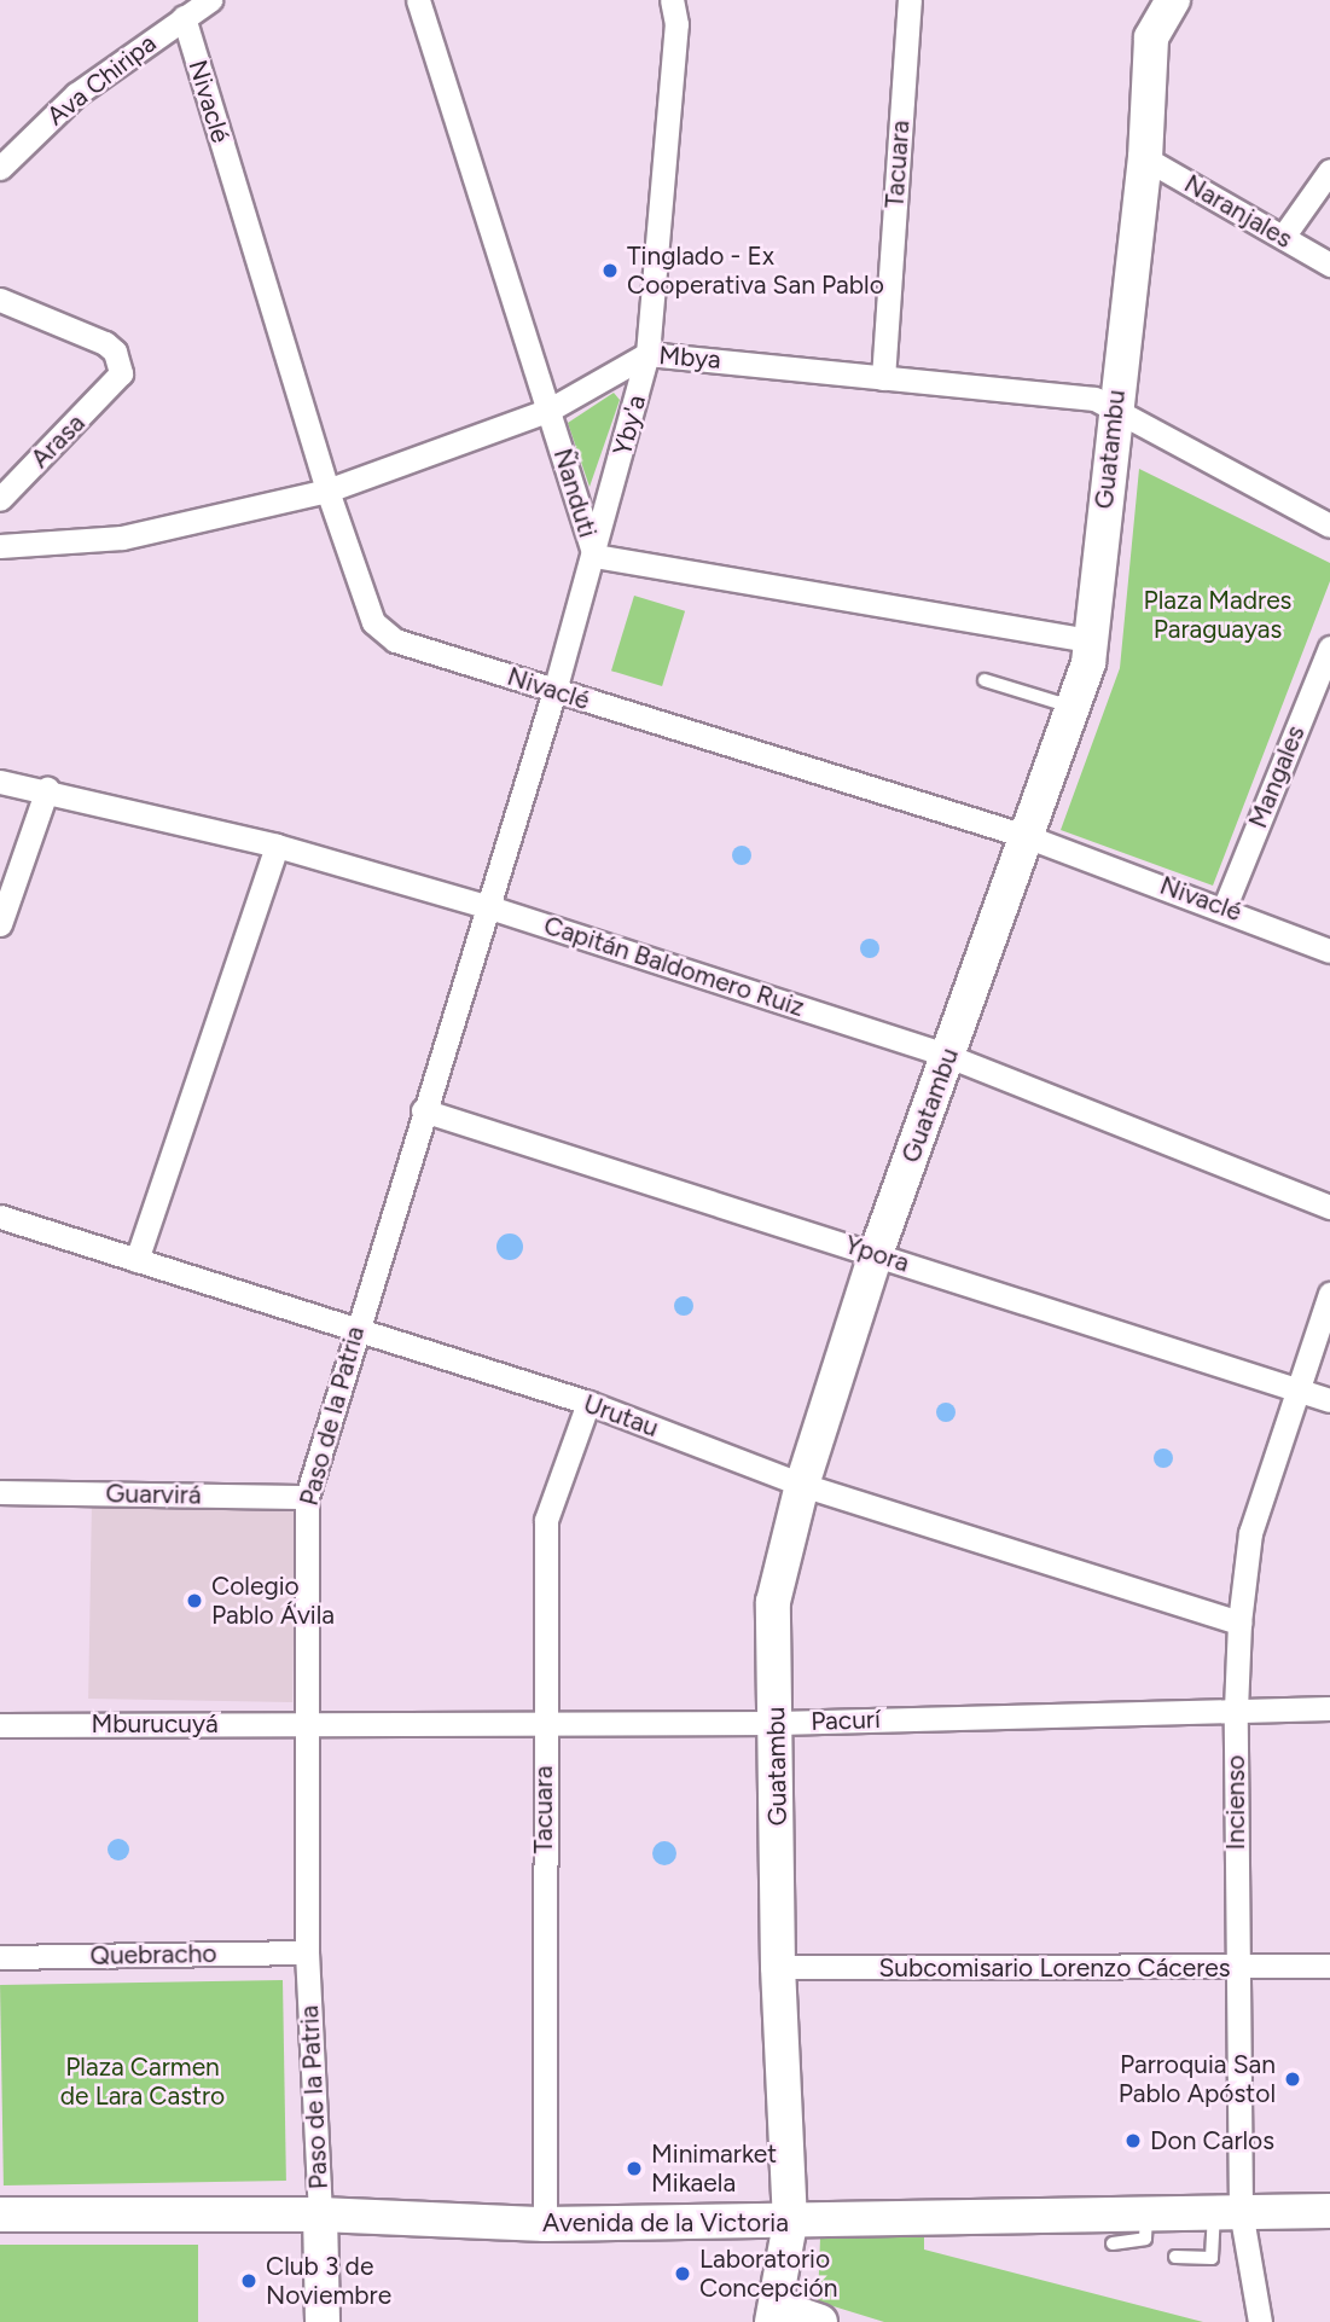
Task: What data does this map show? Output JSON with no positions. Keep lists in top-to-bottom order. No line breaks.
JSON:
{"streets":{"street":["Ava Chiripa","Nivaclé","Tacuara","Naranjales","Mbya","Yby'a","Arasa","Guatambu","Ñanduti","Mangales","Capitán Baldomero Ruiz","Ypora","Paso de la Patria","Urutau","Guarvirá","Pacurí","Mburucuyá","Incienso","Quebracho","Subcomisario Lorenzo Cáceres","Avenida de la Victoria"]},"crossings":[["Ava Chiripa","Nivaclé"],["Nivaclé","Mbya"],["Nivaclé","Yby'a"],["Nivaclé","Guatambu"],["Nivaclé","Mangales"],["Nivaclé","Paso de la Patria"],["Tacuara","Mbya"],["Tacuara","Urutau"],["Tacuara","Pacurí"],["Tacuara","Avenida de la Victoria"],["Naranjales","Guatambu"],["Mbya","Yby'a"],["Mbya","Guatambu"],["Mbya","Ñanduti"],["Yby'a","Ñanduti"],["Yby'a","Paso de la Patria"],["Guatambu","Ñanduti"],["Guatambu","Capitán Baldomero Ruiz"],["Guatambu","Ypora"],["Guatambu","Urutau"],["Guatambu","Pacurí"],["Guatambu","Subcomisario Lorenzo Cáceres"],["Guatambu","Avenida de la Victoria"],["Capitán Baldomero Ruiz","Paso de la Patria"],["Ypora","Paso de la Patria"],["Ypora","Incienso"],["Paso de la Patria","Urutau"],["Paso de la Patria","Guarvirá"],["Paso de la Patria","Pacurí"],["Paso de la Patria","Mburucuyá"],["Paso de la Patria","Quebracho"],["Paso de la Patria","Avenida de la Victoria"],["Urutau","Incienso"],["Pacurí","Mburucuyá"],["Pacurí","Incienso"],["Incienso","Subcomisario Lorenzo Cáceres"],["Incienso","Avenida de la Victoria"]],"parks":["Plaza Madres Paraguayas","Plaza Carmen de Lara Castro"],"places":["Tinglado - Ex Cooperativa San Pablo","Colegio Pablo Ávila","Parroquia San Pablo Apóstol","Don Carlos","Minimarket Mikaela","Laboratorio Concepción","Club 3 de Noviembre"]}
